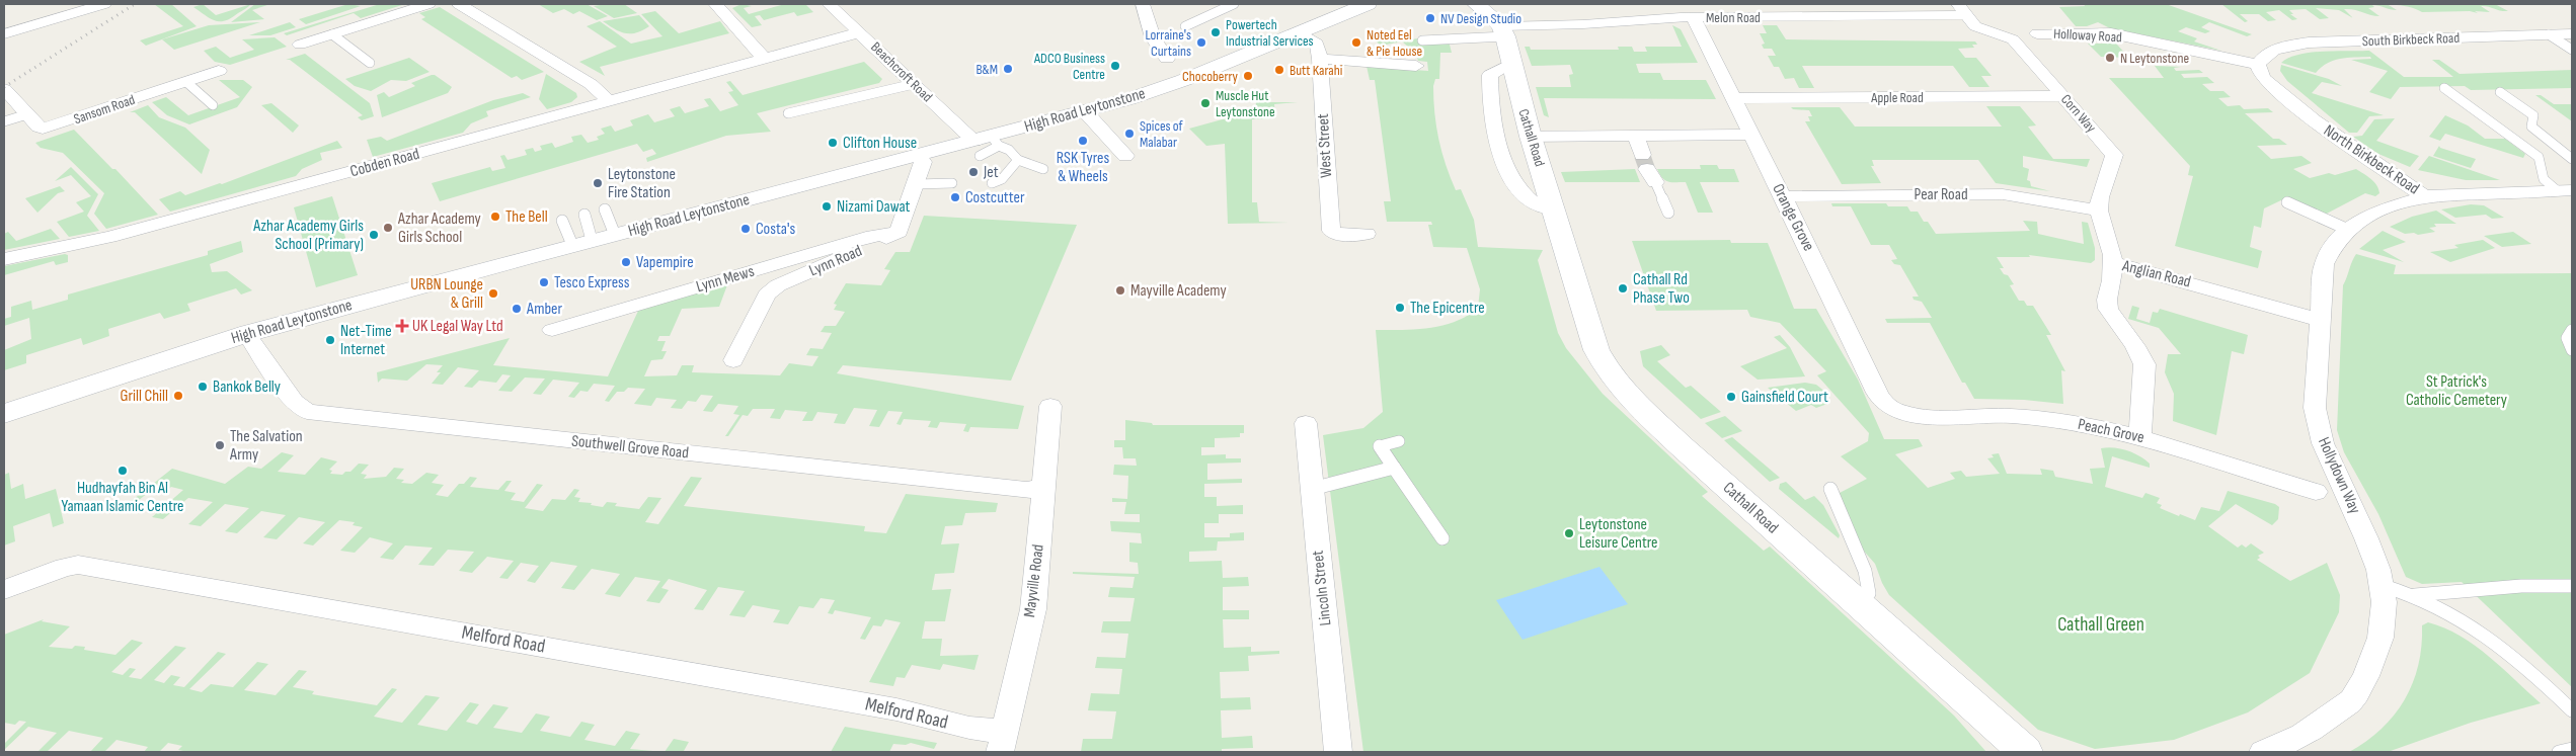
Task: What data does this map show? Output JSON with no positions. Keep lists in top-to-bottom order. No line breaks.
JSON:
{"streets":{"street":["Melon Road","Holloway Road","South Birkbeck Road","Beachcroft Road","Apple Road","Sansom Road","High Road Leytonstone","Corn Way","Cathall Road","West Street","North Birkbeck Road","Cobden Road","Pear Road","Orange Grove","Lynn Road","Anglian Road","Lynn Mews","Peach Grove","Southwell Grove Road","Hollydown Way","Mayville Road","Lincoln Street","Melford Road"]},"crossings":[["Melon Road","Corn Way"],["Melon Road","Cathall Road"],["Melon Road","Orange Grove"],["Holloway Road","South Birkbeck Road"],["Holloway Road","North Birkbeck Road"],["South Birkbeck Road","North Birkbeck Road"],["Beachcroft Road","High Road Leytonstone"],["Beachcroft Road","Cobden Road"],["Apple Road","Corn Way"],["Apple Road","Orange Grove"],["High Road Leytonstone","West Street"],["Corn Way","Pear Road"],["Corn Way","Anglian Road"],["North Birkbeck Road","Hollydown Way"],["Pear Road","Orange Grove"],["Orange Grove","Peach Grove"],["Lynn Road","Lynn Mews"],["Anglian Road","Peach Grove"],["Anglian Road","Hollydown Way"],["Southwell Grove Road","Mayville Road"],["Mayville Road","Melford Road"]],"parks":["St Patrick's Catholic Cemetery","Cathall Green"],"places":{"other":["NV Design Studio","Powertech Industrial Services","Lorraine's Curtains","Noted Eel & Pie House","N Leytonstone","ADCO Business Centre","B&M","Butt Karahi","Chocoberry","Muscle Hut Leytonstone","Spices of Malabar","RSK Tyres & Wheels","Clifton House","Jet","Leytonstone Fire Station","Costcutter","Nizami Dawat","The Bell","Azhar Academy Girls School","Costa's","Azhar Academy Girls School (Primary)","Vapempire","Tesco Express","Cathall Rd Phase Two","Mayville Academy","URBN Lounge & Grill","The Epicentre","Amber","Net-Time Internet","Bankok Belly","Grill Chill","Gainsfield Court","The Salvation Army","Hudhayfah Bin Al Yamaan Islamic Centre","Leytonstone Leisure Centre"],"health":["UK Legal Way Ltd"]}}
